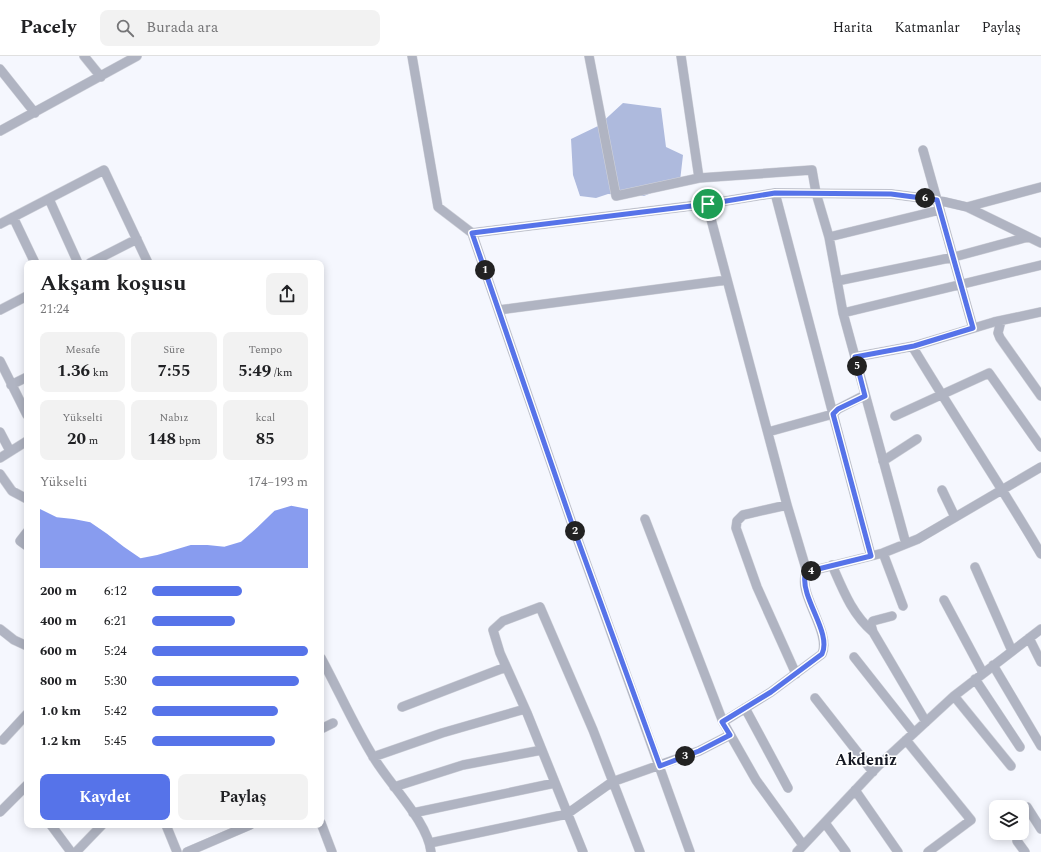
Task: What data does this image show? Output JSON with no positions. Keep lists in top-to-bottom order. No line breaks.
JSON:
{"districts":["Akdeniz"],"page":{"header":"Pacely","search":"Burada ara","nav":["Harita","Katmanlar","Paylaş"],"pins":["6","1","5","2","4","3"],"heading":["Akşam koşusu","21:24"],"stats":[["Mesafe","1.36 km"],["Süre","7:55"],["Tempo","5:49 /km"],["Yükselti","20 m"],["Nabız","148 bpm"],["kcal","85"]],"chart":["Yükselti","174–193 m"],"list":[{"name":"200 m","note":"6:12"},{"name":"400 m","note":"6:21"},{"name":"600 m","note":"5:24"},{"name":"800 m","note":"5:30"},{"name":"1.0 km","note":"5:42"},{"name":"1.2 km","note":"5:45"}],"buttons":["Kaydet","Paylaş"]}}
